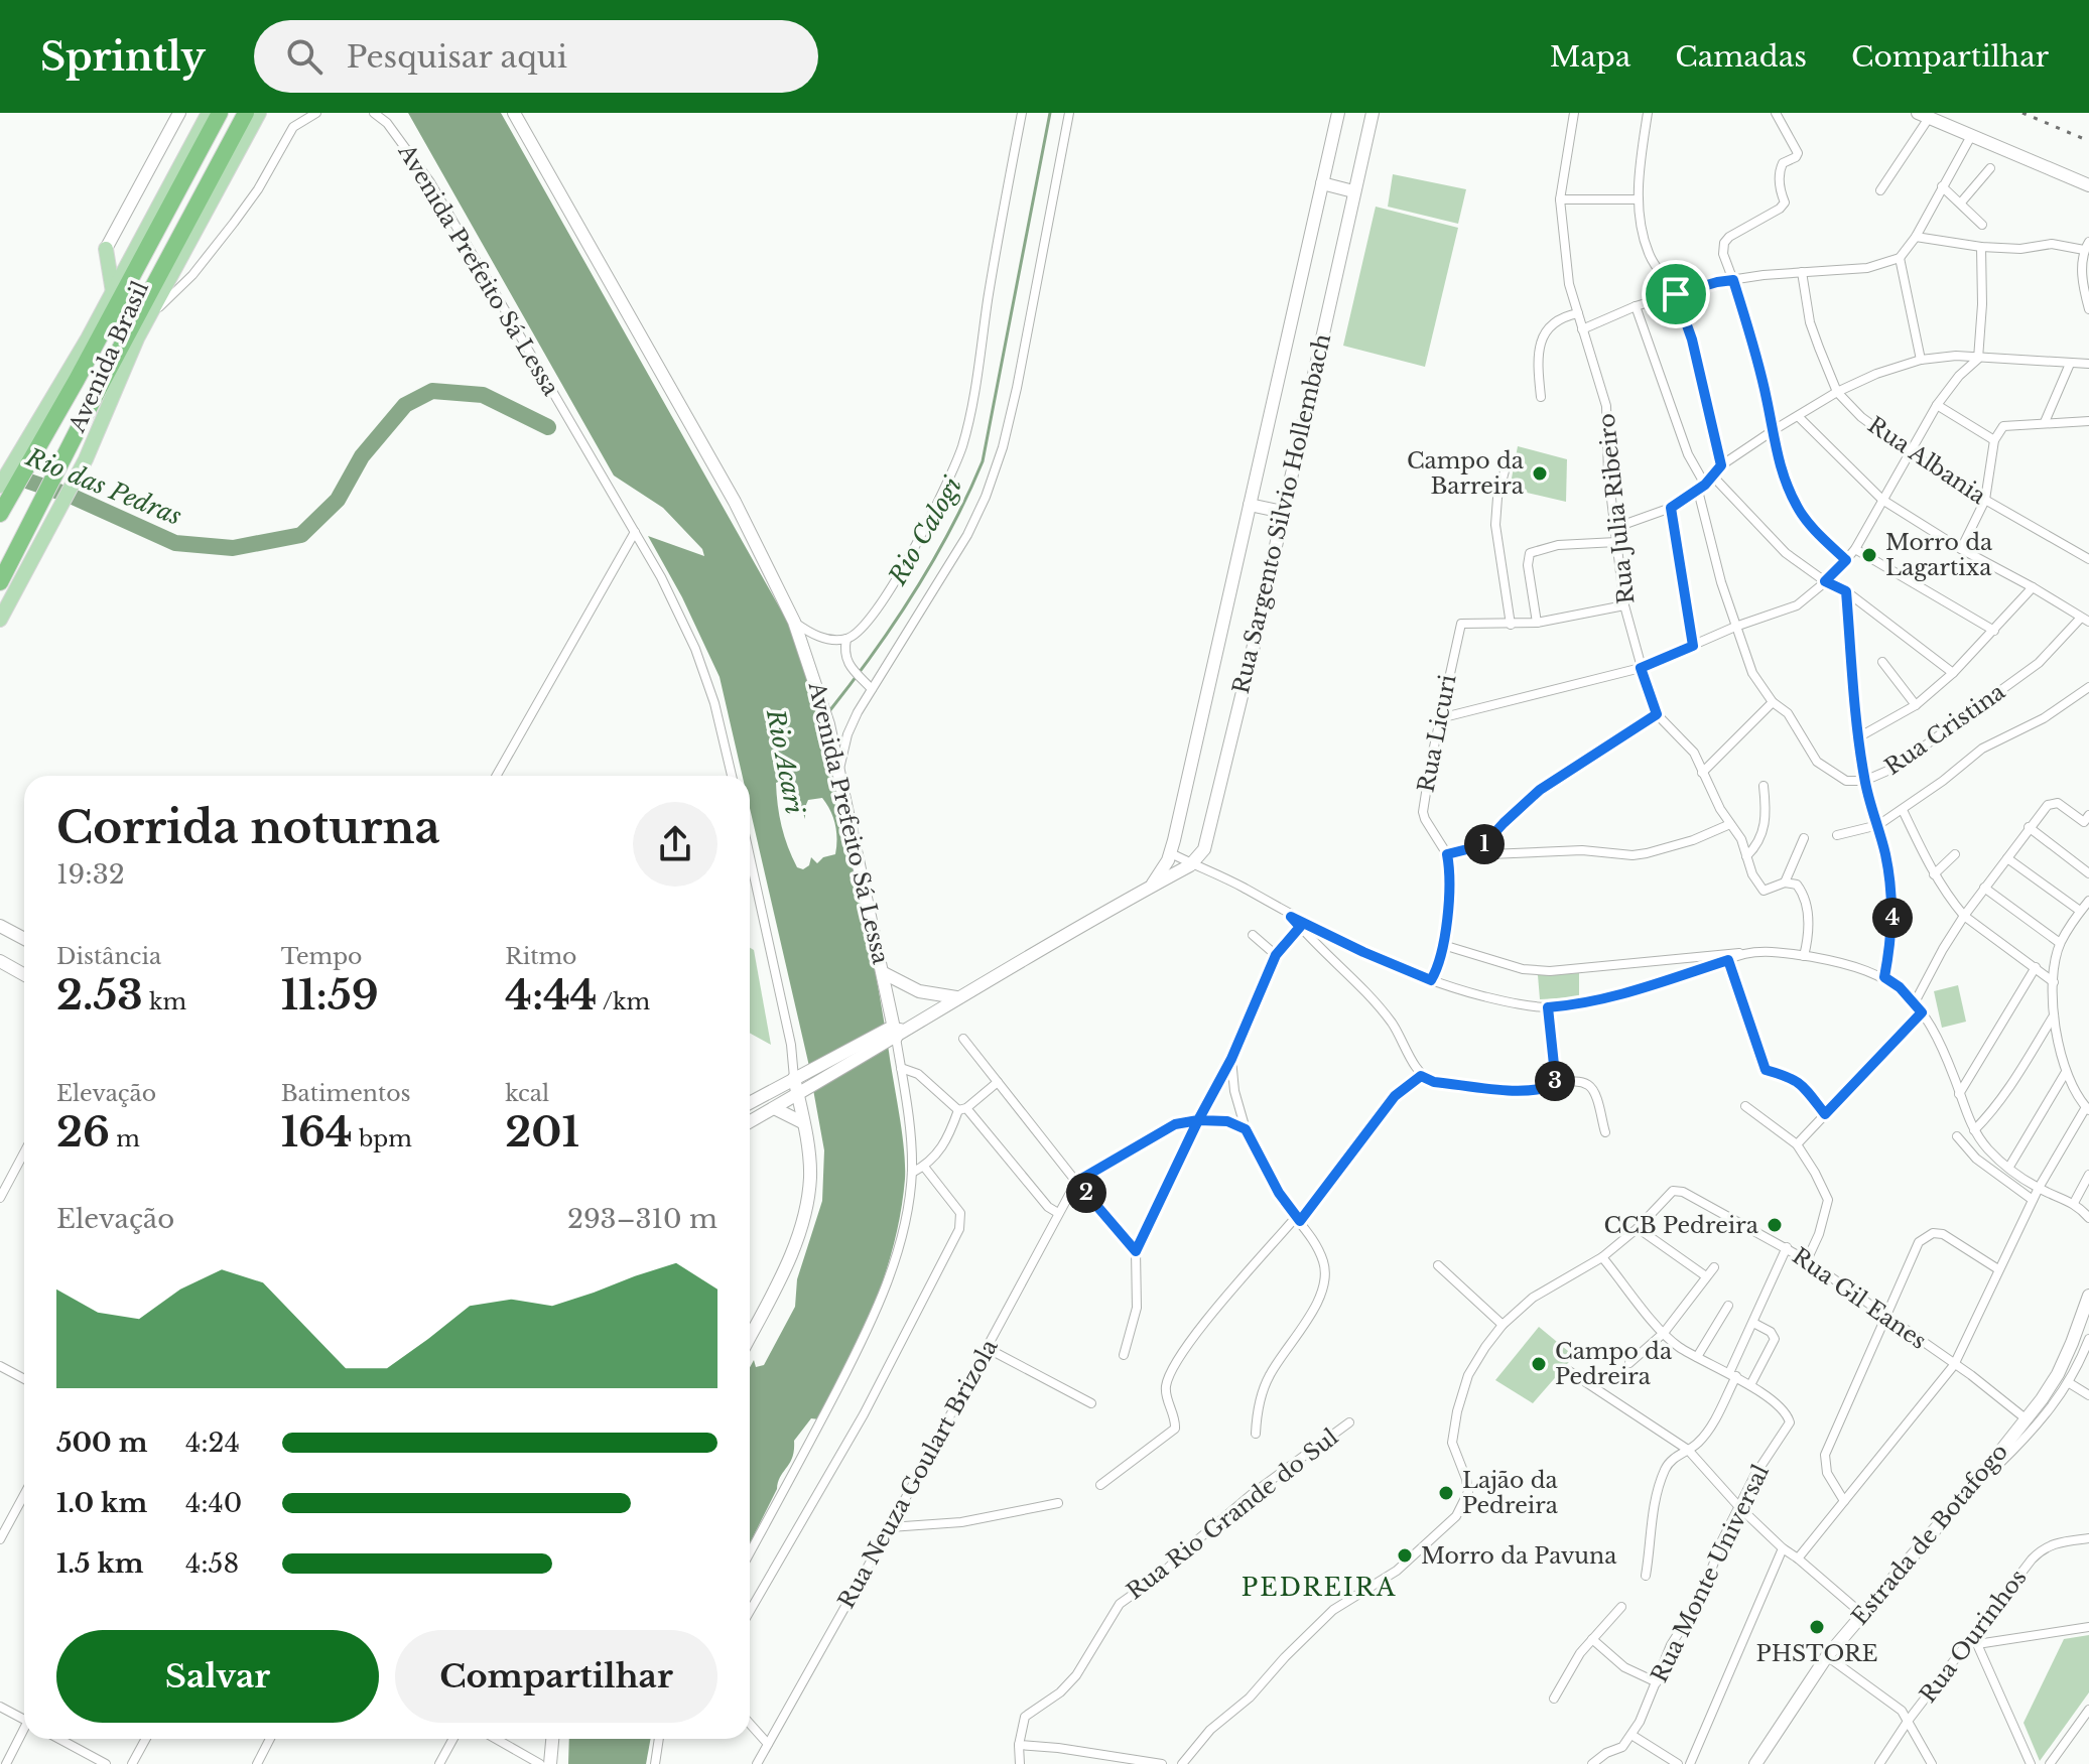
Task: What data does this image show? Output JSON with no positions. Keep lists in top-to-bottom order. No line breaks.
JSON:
{"streets":{"highway":["Avenida Brasil"],"main road":["Avenida Prefeito Sá Lessa","Rua Sargento Silvio Hollembach","Estrada de Botafogo"],"street":["Rua Albania","Rua Julia Ribeiro","Rua Cristina","Rua Licuri","Rua Gil Eanes","Rua Neuza Goulart Brizola","Rua Rio Grande do Sul","Rua Monte Universal","Rua Ourinhos"]},"crossings":[["Rua Gil Eanes","Estrada de Botafogo"]],"districts":["PEDREIRA"],"water":["Rio das Pedras","Rio Calogi","Rio Acari"],"places":["Campo da Barreira","Morro da Lagartixa","CCB Pedreira","Campo da Pedreira","Lajão da Pedreira","Morro da Pavuna","PHSTORE"],"page":{"header":"Sprintly","search":"Pesquisar aqui","nav":["Mapa","Camadas","Compartilhar"],"heading":["Corrida noturna","19:32"],"pins":["1","4","3","2"],"stats":[["Distância","2.53 km"],["Tempo","11:59"],["Ritmo","4:44 /km"],["Elevação","26 m"],["Batimentos","164 bpm"],["kcal","201"]],"chart":["Elevação","293–310 m"],"list":[{"name":"500 m","note":"4:24"},{"name":"1.0 km","note":"4:40"},{"name":"1.5 km","note":"4:58"}],"buttons":["Salvar","Compartilhar"]}}
